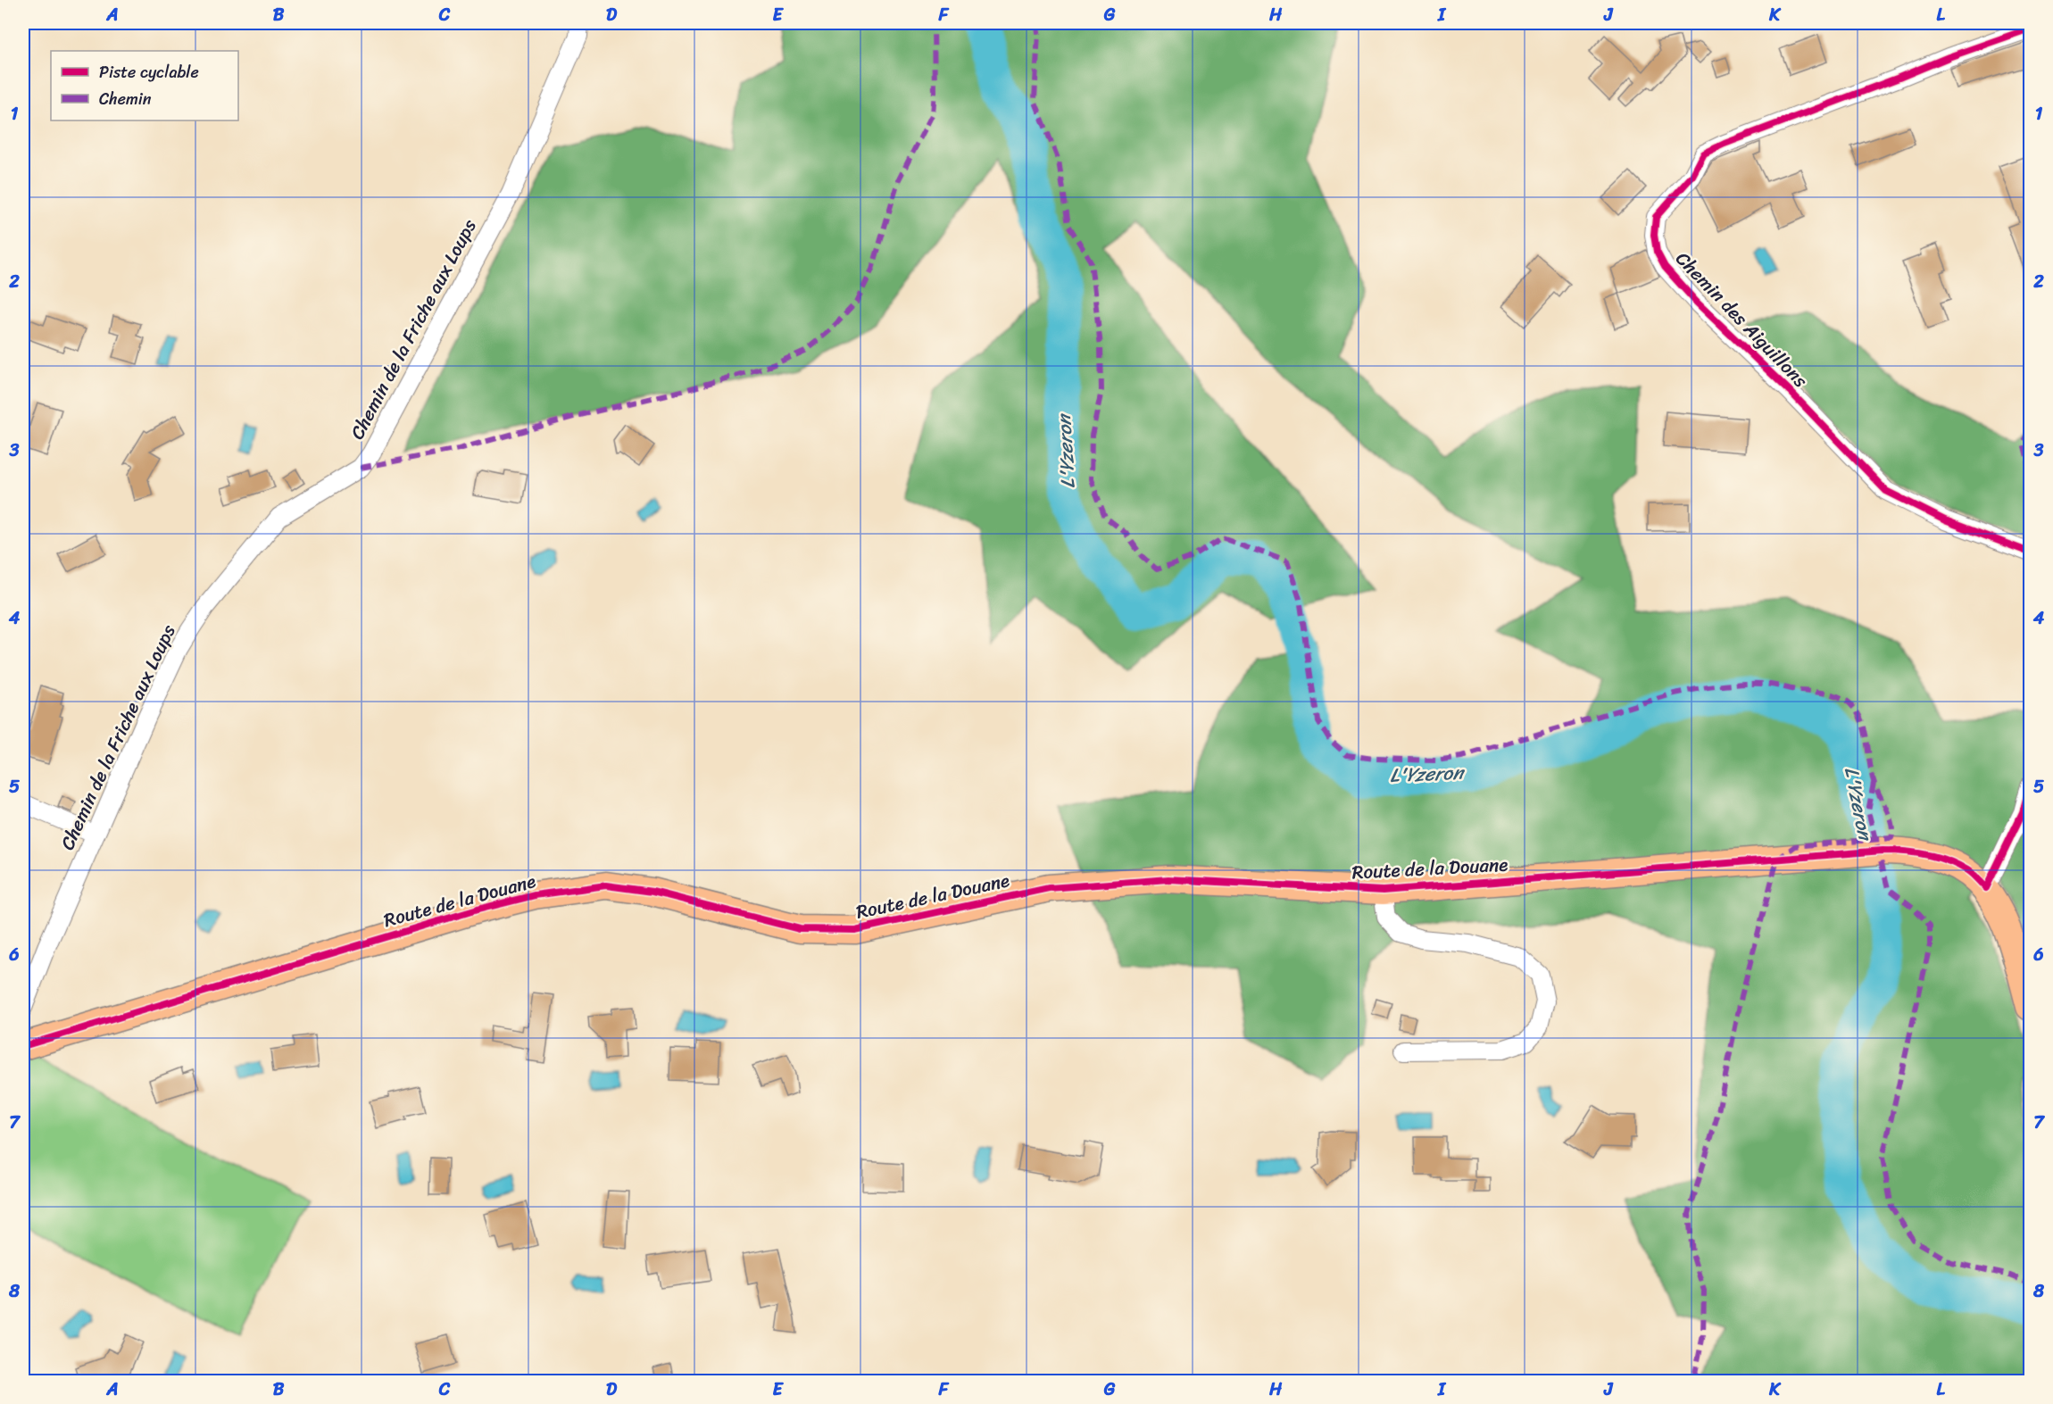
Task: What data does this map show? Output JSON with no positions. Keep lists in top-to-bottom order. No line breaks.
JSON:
{"streets":{"main road":["Route de la Douane"],"street":["Chemin des Aiguillons","Chemin de la Friche aux Loups"]},"water":["L'Yzeron"],"legend":["Piste cyclable","Chemin"],"grid":{"columns":["A","B","C","D","E","F","G","H","I","J","K","L"],"rows":["1","2","3","4","5","6","7","8"]}}
